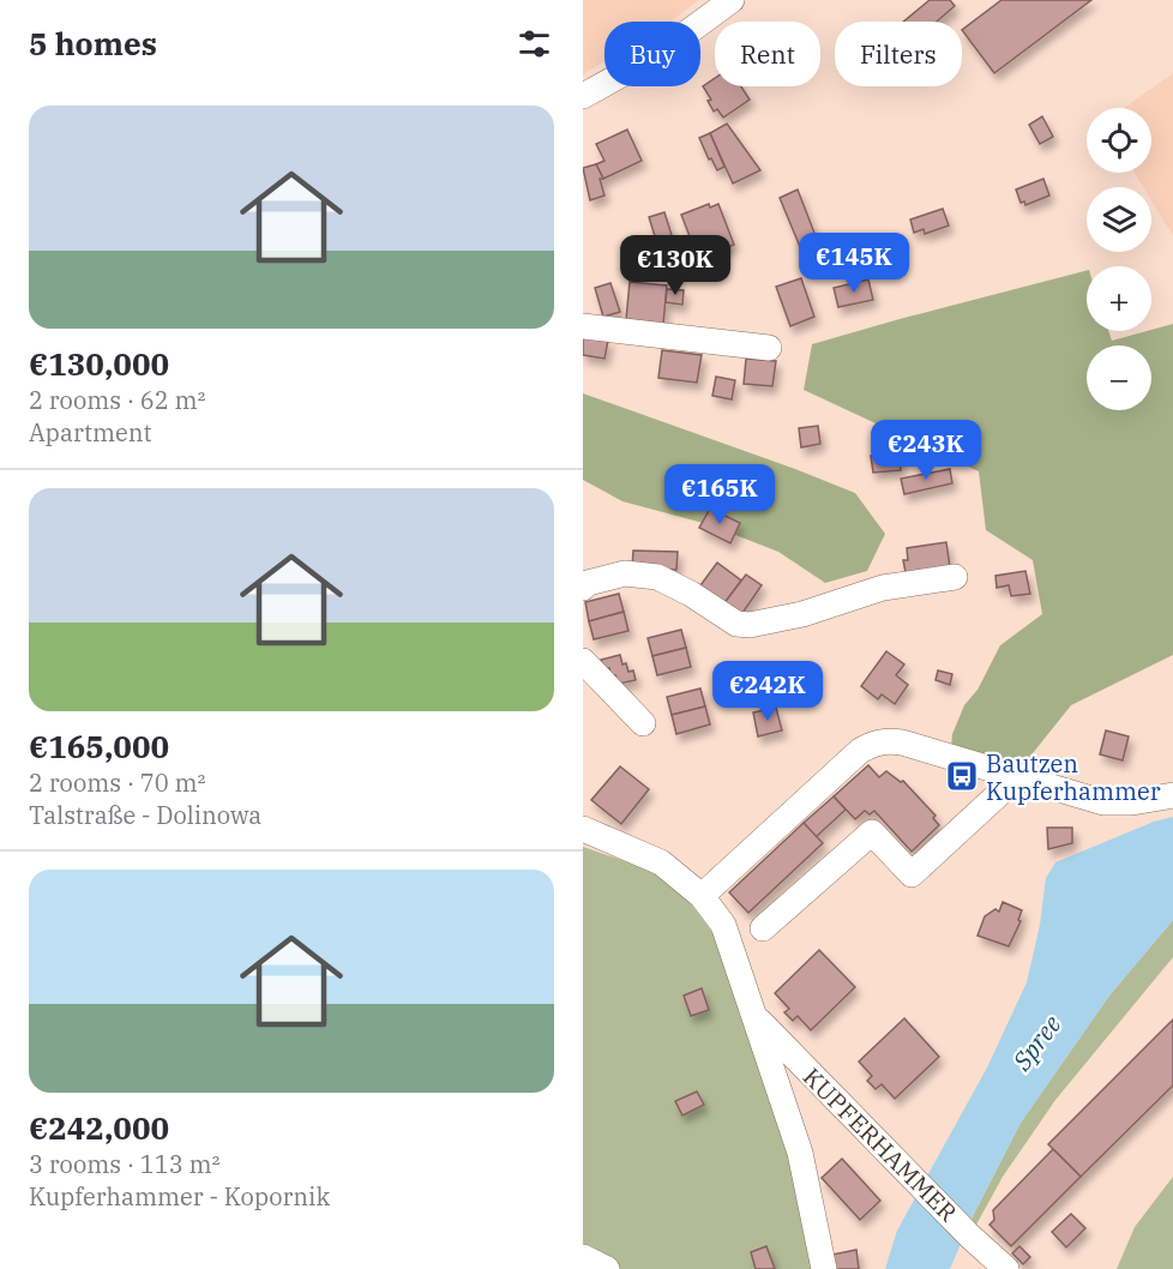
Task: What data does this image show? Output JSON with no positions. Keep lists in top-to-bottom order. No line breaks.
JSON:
{"streets":{"street":["KUPFERHAMMER"]},"water":["Spree"],"places":{"bus stop":["Bautzen Kupferhammer"]},"page":{"heading":"5 homes","chip":["Buy","Rent","Filters"],"list":[{"name":"€130,000","note":"2 rooms · 62 m² · Apartment"},{"name":"€165,000","note":"2 rooms · 70 m² · Talstraße - Dolinowa"},{"name":"€242,000","note":"3 rooms · 113 m² · Kupferhammer - Kopornik"}],"map_buttons":["+","−"],"price":["€145K","€130K","€243K","€165K","€242K"]}}
